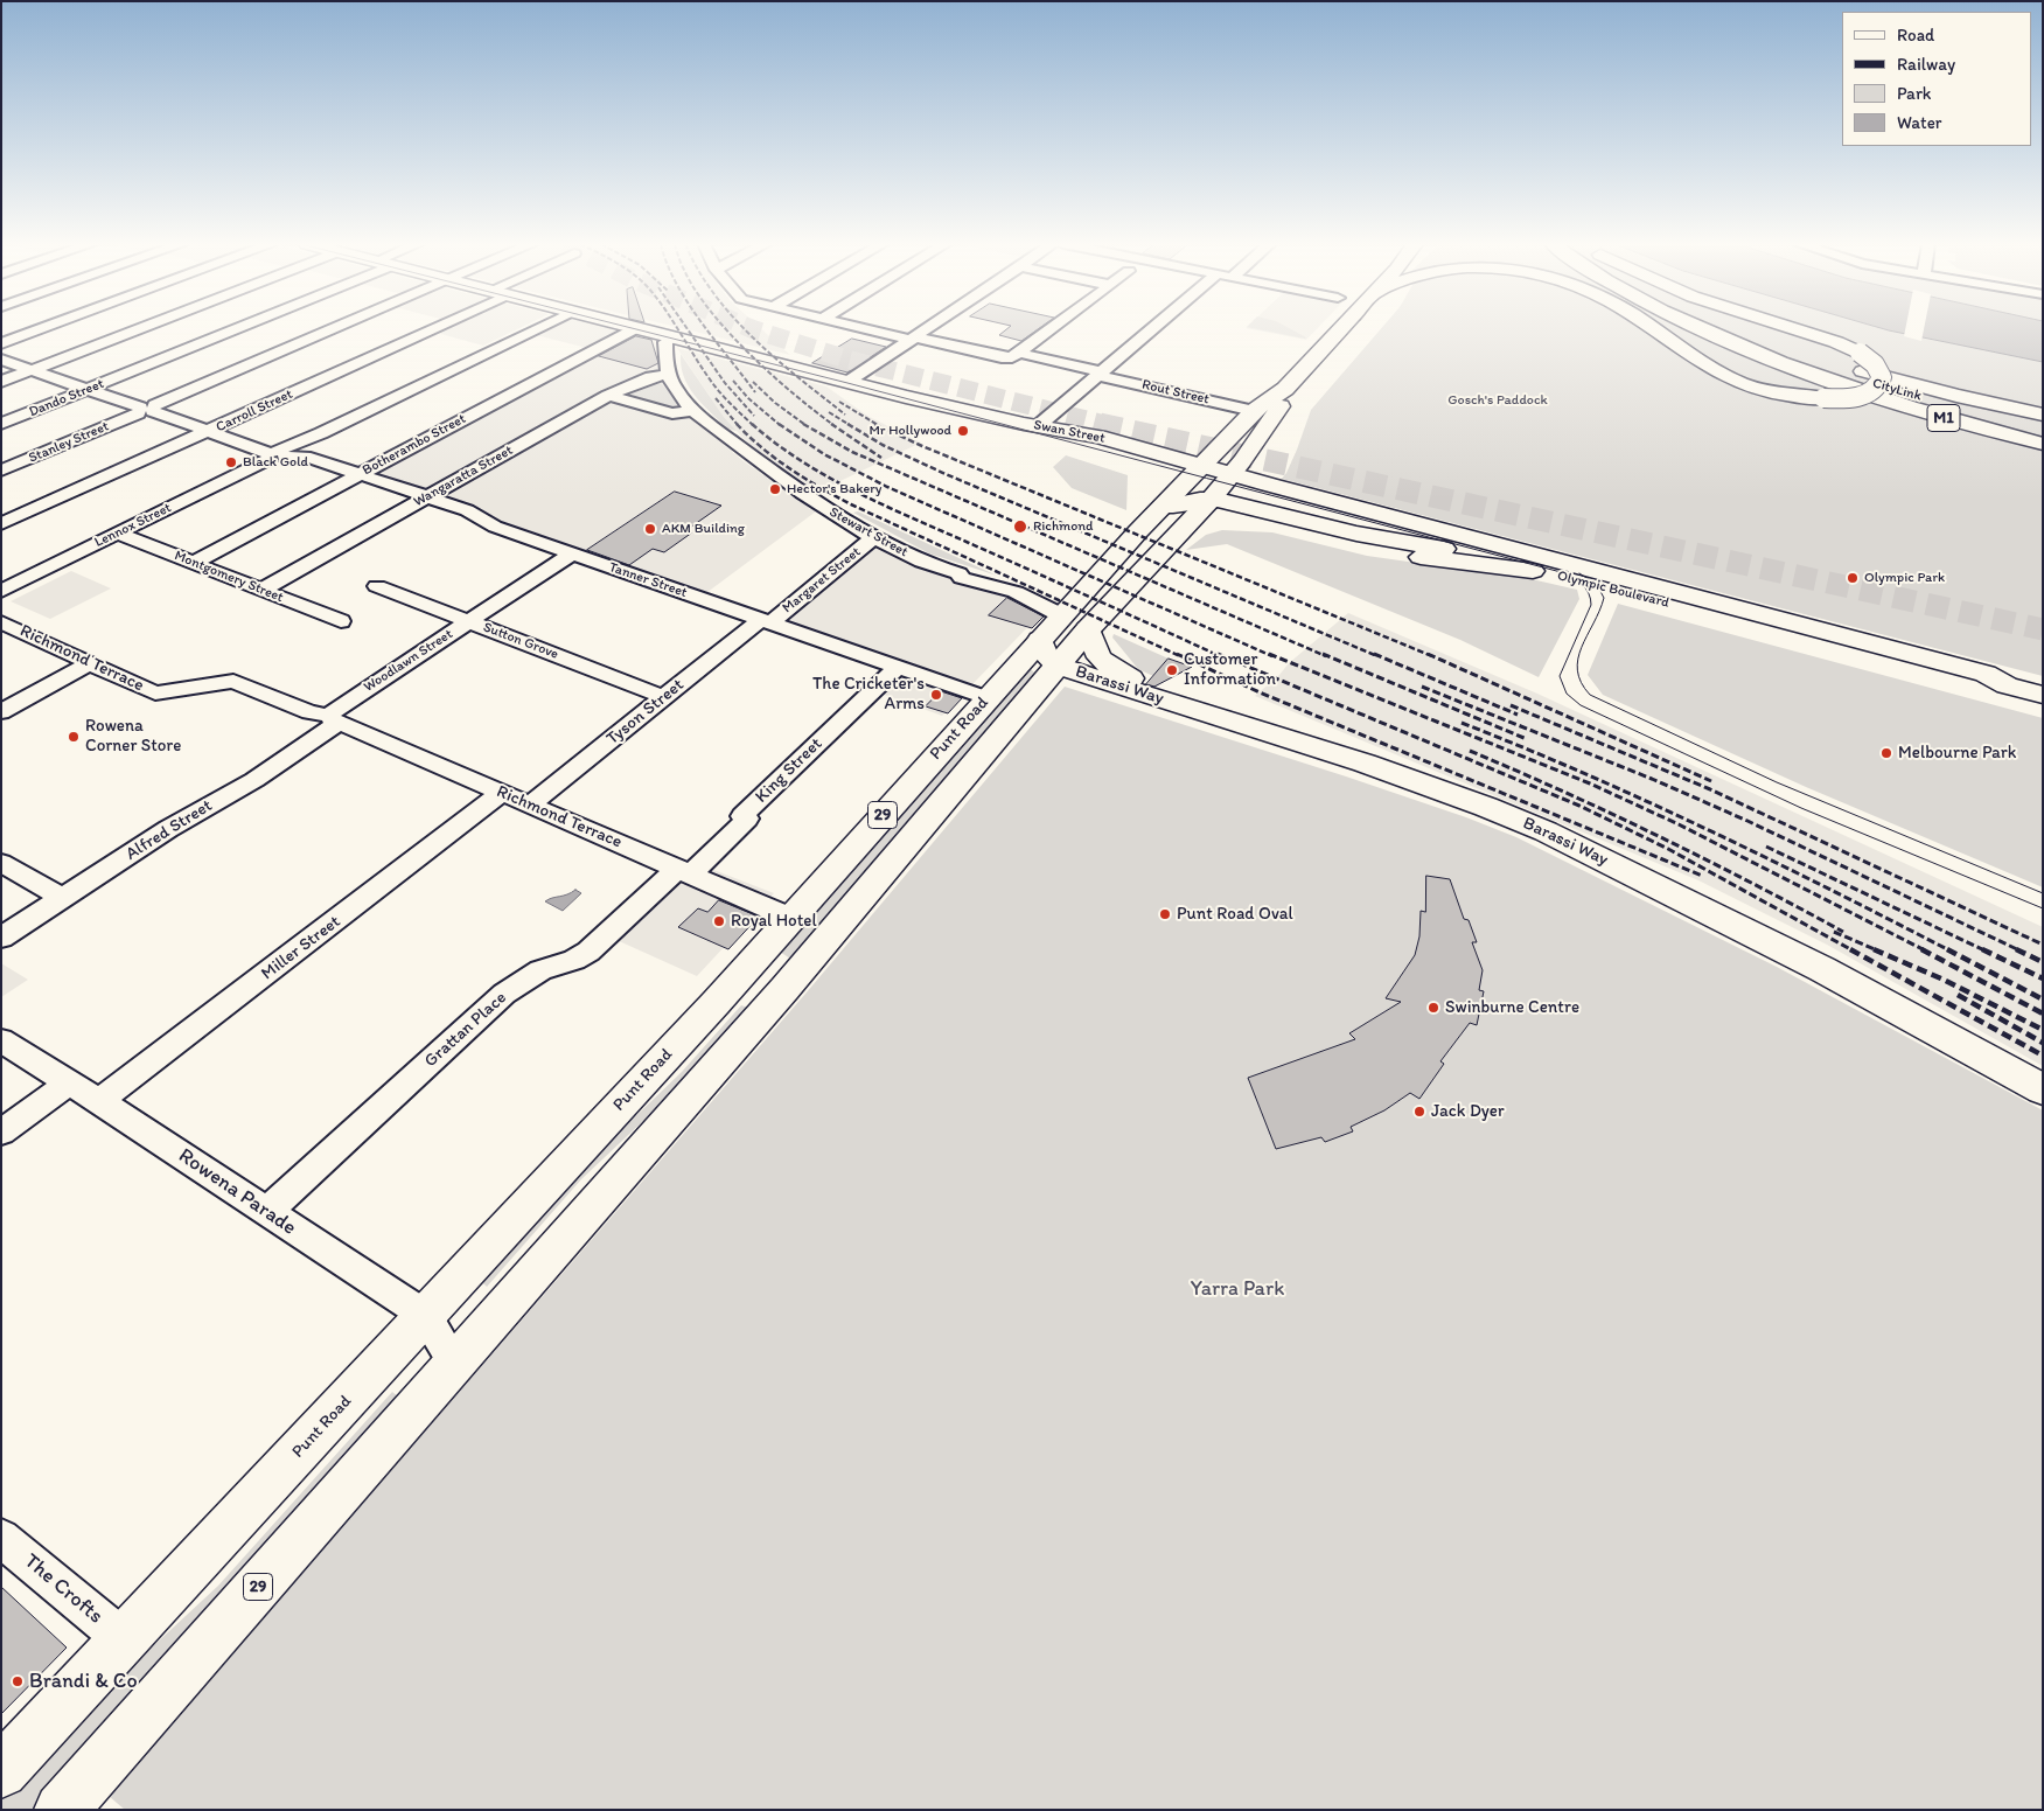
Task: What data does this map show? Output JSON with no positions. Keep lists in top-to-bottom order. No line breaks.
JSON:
{"streets":{"main road":["CityLink","M1","Swan Street","Olympic Boulevard","Barassi Way","Punt Road","29"],"street":["Rout Street","Dando Street","Carroll Street","Stanley Street","Botherambo Street","Wangaratta Street","Lennox Street","Stewart Street","Montgomery Street","Tanner Street","Margaret Street","Sutton Grove","Richmond Terrace","Woodlawn Street","Tyson Street","King Street","Alfred Street","Miller Street","Grattan Place","Rowena Parade","The Crofts"]},"crossings":[["Rout Street","Punt Road"],["Dando Street","Tanner Street"],["Carroll Street","Tanner Street"],["Swan Street","Stewart Street"],["Swan Street","Olympic Boulevard"],["Swan Street","Punt Road"],["Stanley Street","Tanner Street"],["Botherambo Street","Montgomery Street"],["Botherambo Street","Tanner Street"],["Wangaratta Street","Stewart Street"],["Wangaratta Street","Montgomery Street"],["Wangaratta Street","Tanner Street"],["Lennox Street","Montgomery Street"],["Lennox Street","Tanner Street"],["Stewart Street","Margaret Street"],["Stewart Street","Punt Road"],["Tanner Street","Margaret Street"],["Tanner Street","Woodlawn Street"],["Tanner Street","Tyson Street"],["Tanner Street","Punt Road"],["Tanner Street","King Street"],["Margaret Street","Tyson Street"],["Olympic Boulevard","Punt Road"],["Sutton Grove","Woodlawn Street"],["Sutton Grove","Tyson Street"],["Richmond Terrace","Woodlawn Street"],["Richmond Terrace","Tyson Street"],["Richmond Terrace","Punt Road"],["Richmond Terrace","King Street"],["Richmond Terrace","Alfred Street"],["Richmond Terrace","Miller Street"],["Richmond Terrace","Grattan Place"],["Woodlawn Street","Alfred Street"],["Barassi Way","Punt Road"],["Punt Road","Rowena Parade"],["Punt Road","The Crofts"],["King Street","Grattan Place"],["Miller Street","Rowena Parade"],["Grattan Place","Rowena Parade"]],"parks":["Gosch's Paddock","Yarra Park"],"places":["Mr Hollywood","Black Gold","Hector's Bakery","Richmond","AKM Building","Olympic Park","Customer Information","The Cricketer's Arms","Rowena Corner Store","Melbourne Park","Punt Road Oval","Royal Hotel","Swinburne Centre","Jack Dyer","Brandi & Co"],"legend":["Road","Railway","Park","Water"]}
